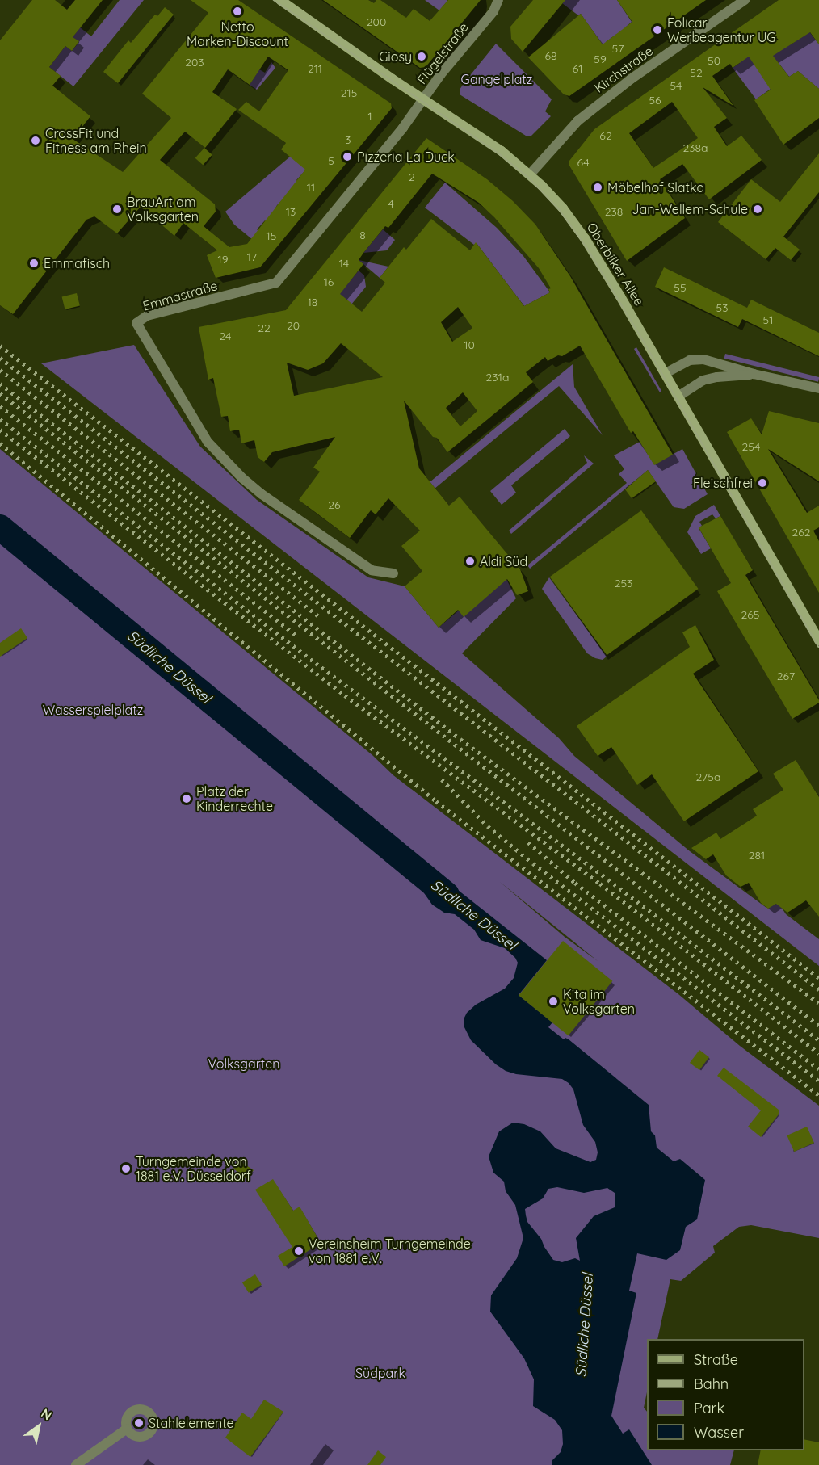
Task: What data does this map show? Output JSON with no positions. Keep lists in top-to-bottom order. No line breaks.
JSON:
{"streets":{"main road":["Oberbilker Allee"],"street":["Flügelstraße","Kirchstraße","Emmastraße"]},"crossings":[["Flügelstraße","Oberbilker Allee"],["Flügelstraße","Emmastraße"],["Kirchstraße","Oberbilker Allee"],["Oberbilker Allee","Emmastraße"]],"water":["Südliche Düssel"],"parks":["Gangelplatz","Wasserspielplatz","Volksgarten","Südpark"],"places":["Netto Marken-Discount","Folicar Werbeagentur UG","Giosy","CrossFit und Fitness am Rhein","Pizzeria La Duck","Möbelhof Slatka","BrauArt am Volksgarten","Jan-Wellem-Schule","Emmafisch","Fleischfrei","Aldi Süd","Platz der Kinderrechte","Kita im Volksgarten","Turngemeinde von 1881 e.V. Düsseldorf","Vereinsheim Turngemeinde von 1881 e.V.","Stahlelemente"],"house_numbers":["200","57","68","59","50","203","211","61","52","54","215","56","1","62","3","238a","5","64","2","11","4","13","238","8","15","17","19","14","16","55","18","53","51","20","22","24","10","231a","254","26","262","253","265","267","275a","281"],"legend":["Straße","Bahn","Park","Wasser"],"north":"top right"}
